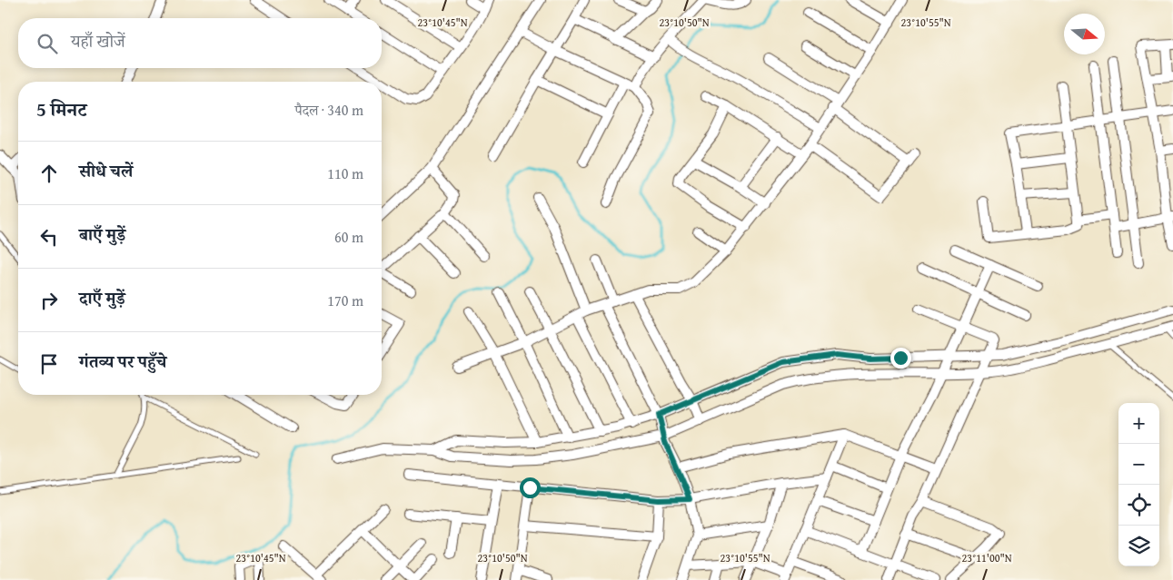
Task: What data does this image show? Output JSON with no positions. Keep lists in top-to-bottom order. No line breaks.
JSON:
{"north":"right","page":{"search":"यहाँ खोजें","heading":["5 मिनट","पैदल · 340 m"],"list":[["सीधे चलें","110 m"],["बाएँ मुड़ें","60 m"],["दाएँ मुड़ें","170 m"],"गंतव्य पर पहुँचे"],"map_buttons":["+","−"]},"coordinates":["23°10'45\"N","23°10'50\"N","23°10'55\"N","23°11'00\"N"]}
